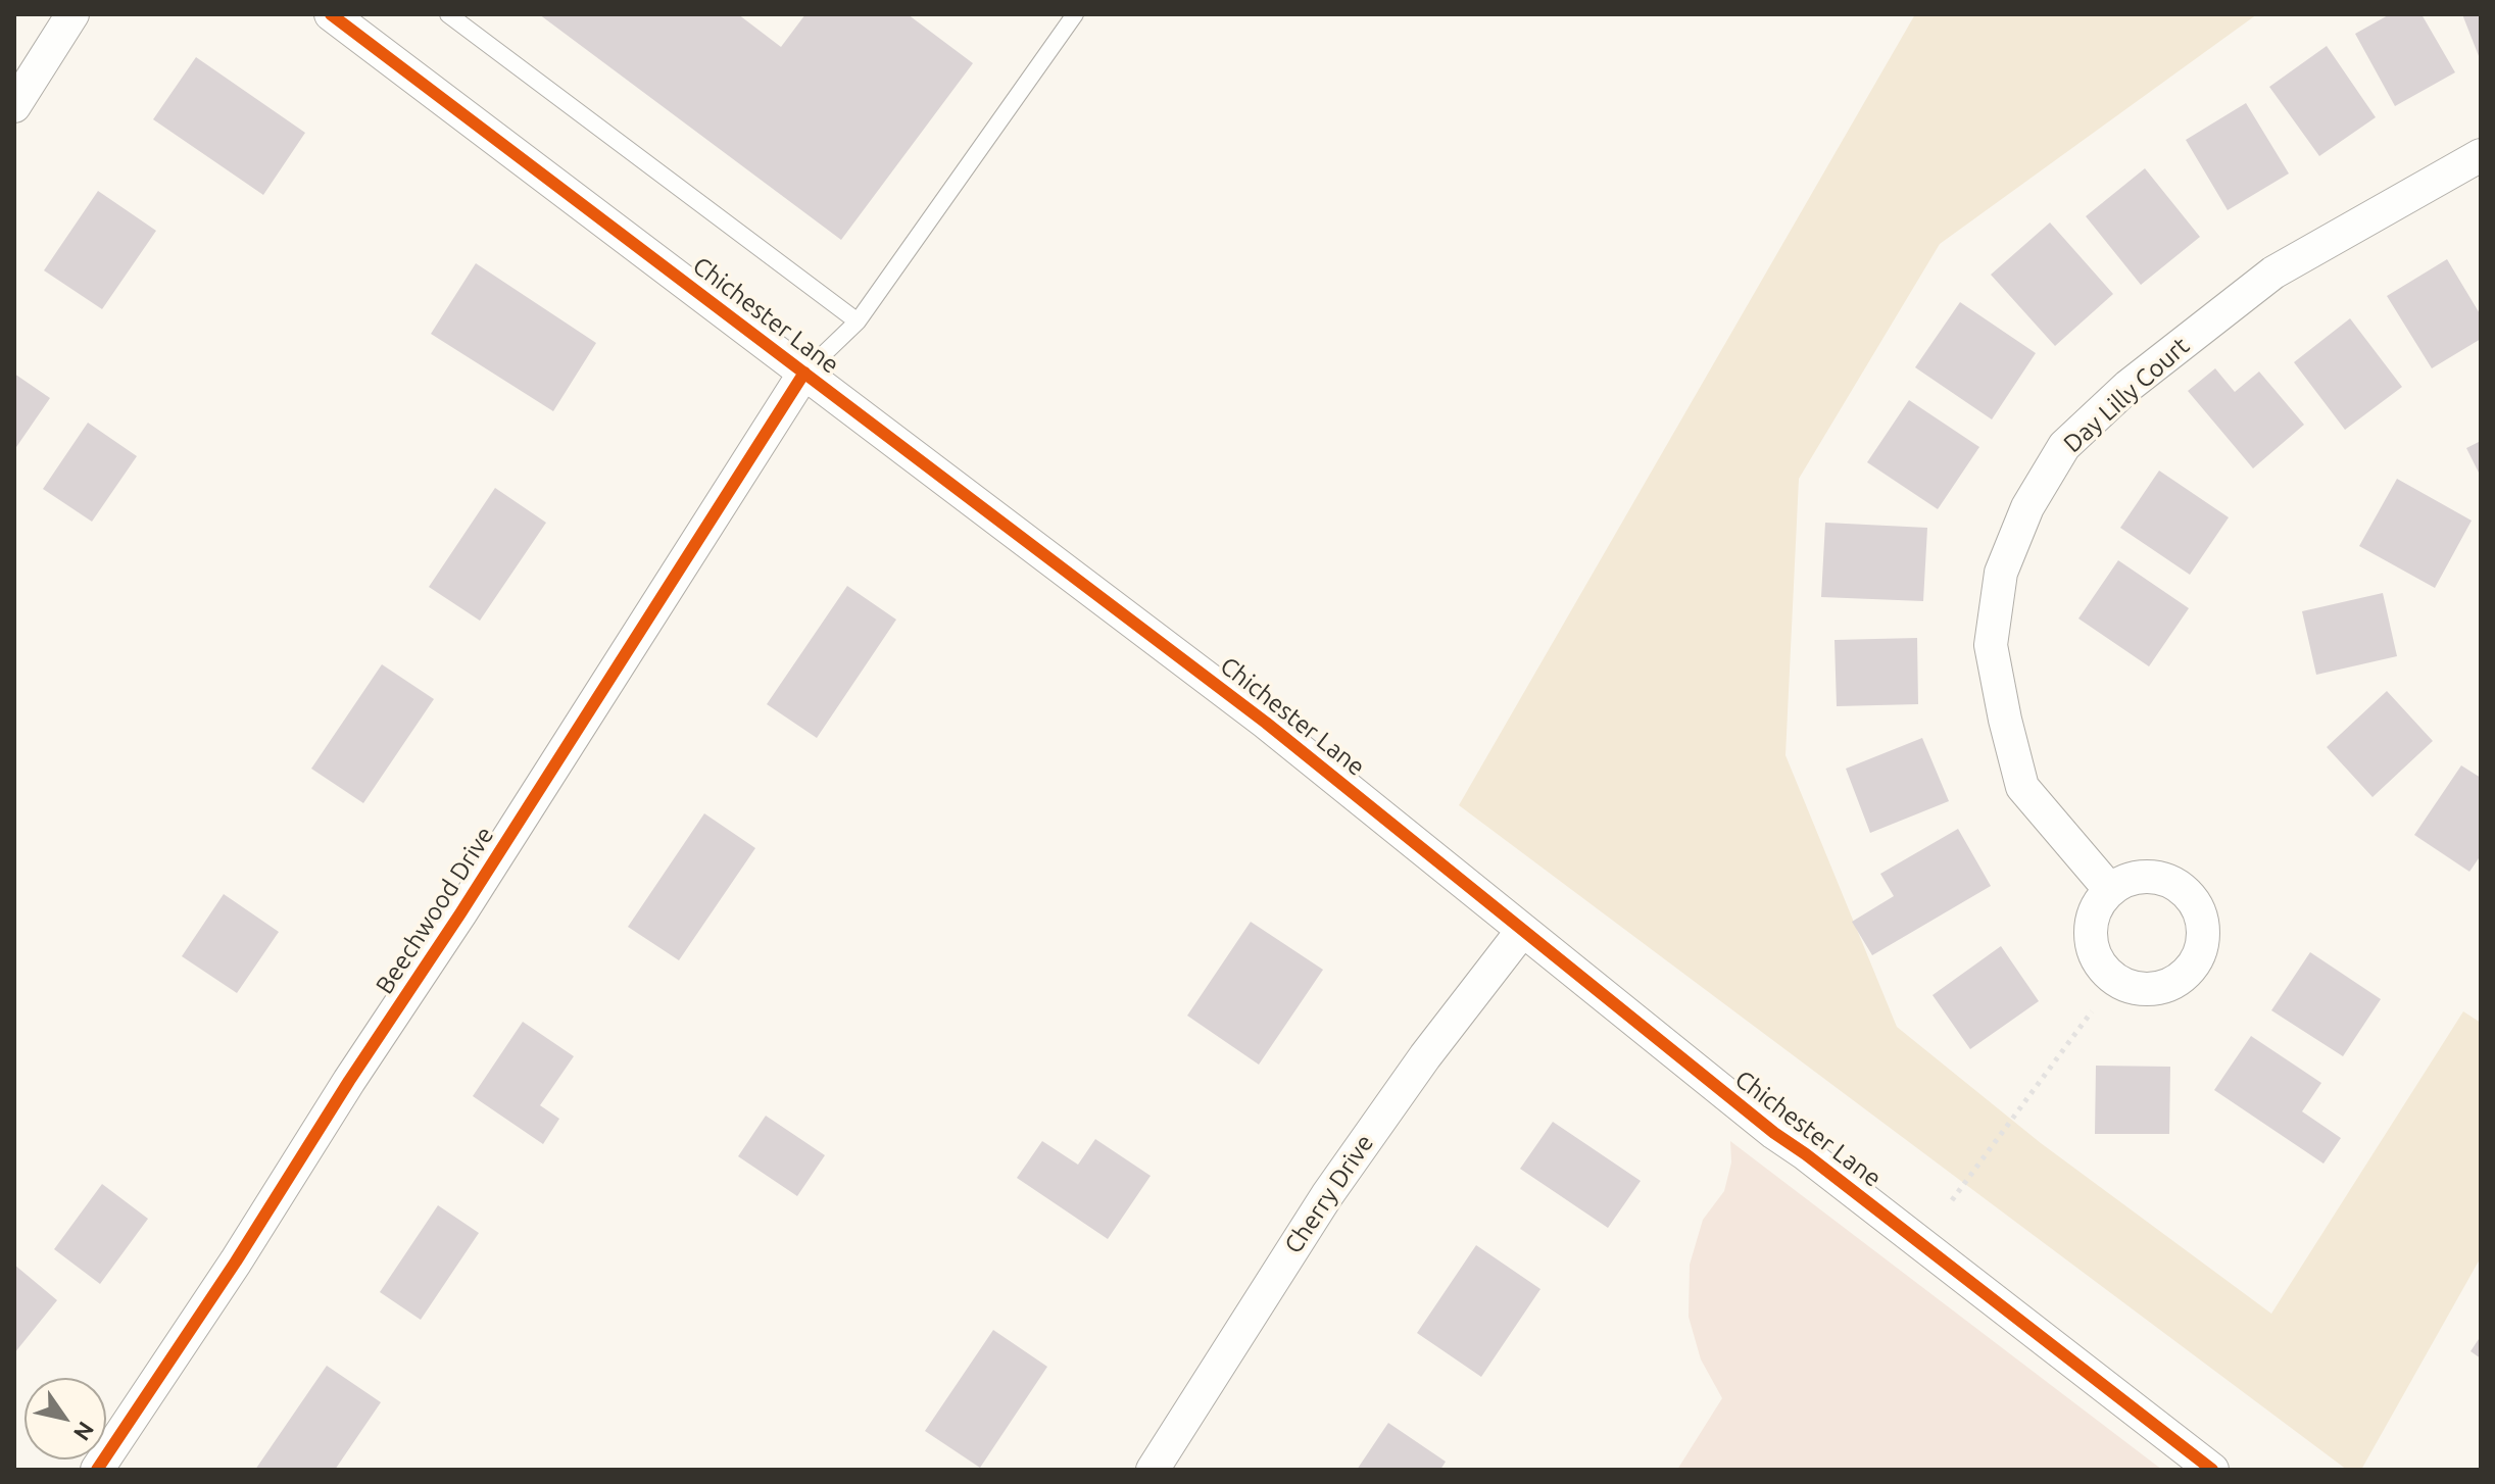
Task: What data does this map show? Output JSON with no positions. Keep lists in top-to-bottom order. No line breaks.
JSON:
{"streets":{"street":["Chichester Lane","Day Lilly Court","Beechwood Drive","Cherry Drive"]},"crossings":[["Chichester Lane","Beechwood Drive"],["Chichester Lane","Cherry Drive"]],"north":"bottom right"}
